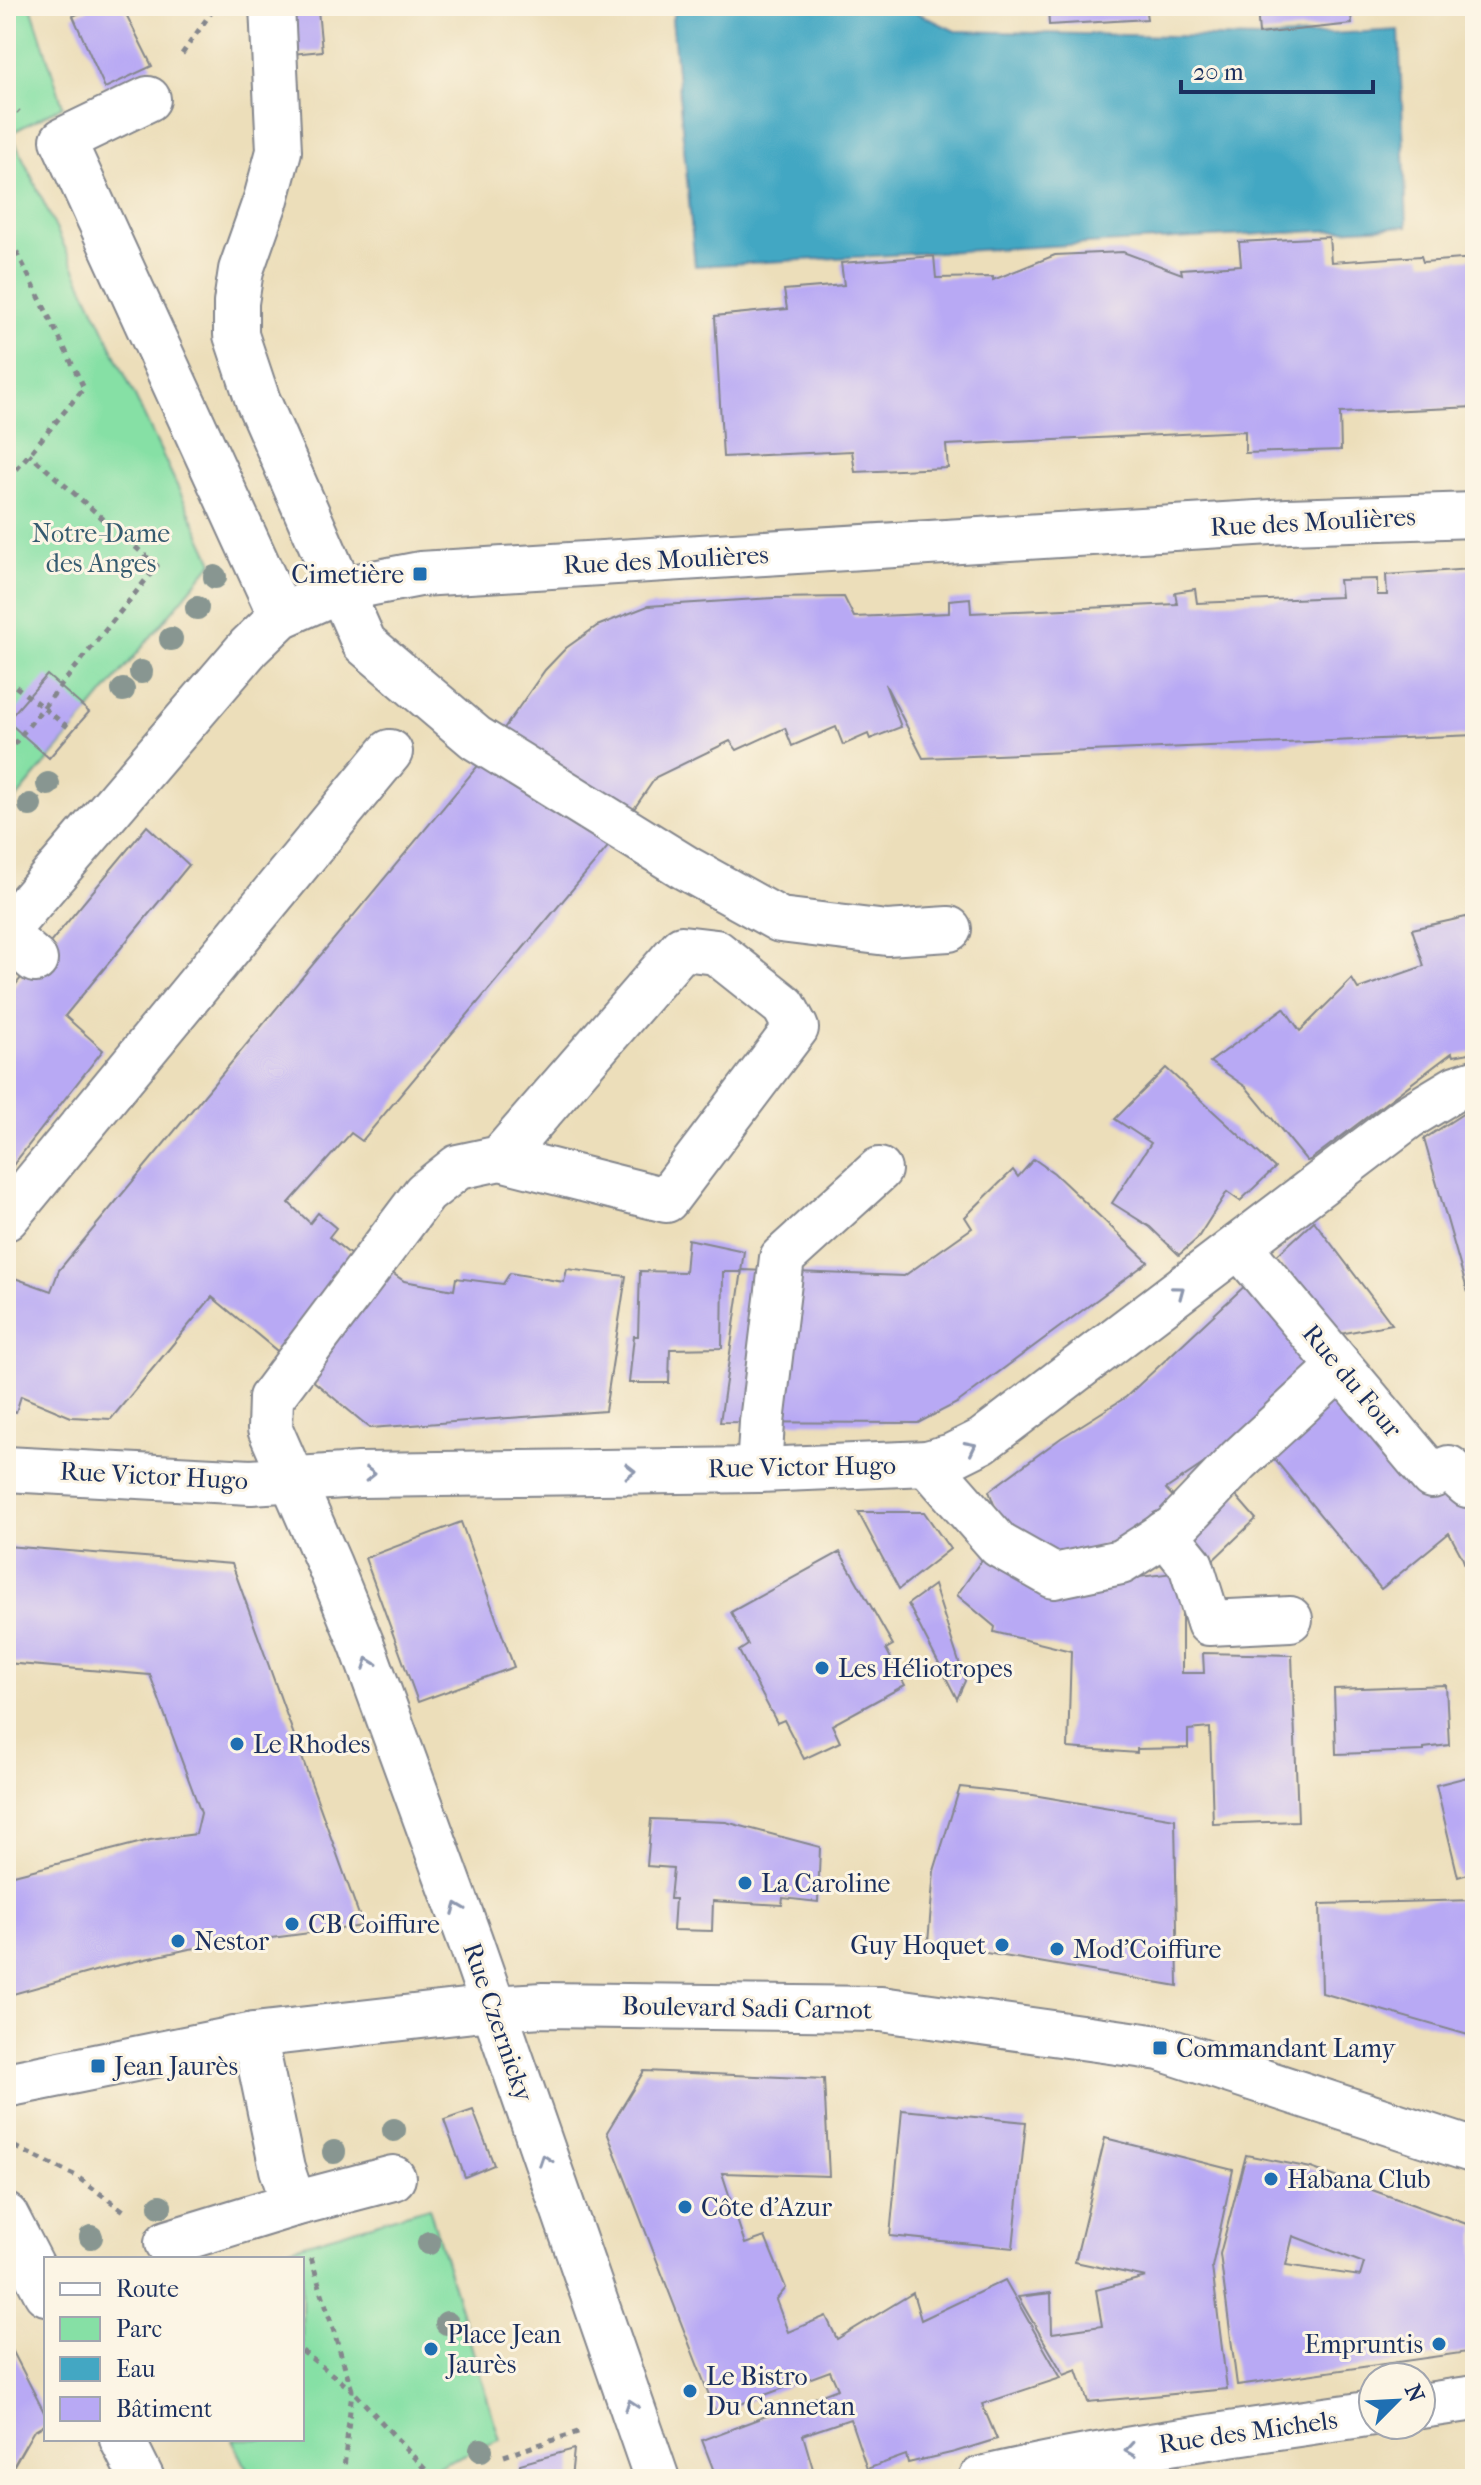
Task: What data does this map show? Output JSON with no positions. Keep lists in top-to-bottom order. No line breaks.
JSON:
{"streets":{"street":["Rue des Moulières","Rue du Four","Rue Victor Hugo","Boulevard Sadi Carnot","Rue Czernicky","Rue des Michels"]},"crossings":[["Rue du Four","Rue Victor Hugo"],["Rue Victor Hugo","Rue Czernicky"],["Boulevard Sadi Carnot","Rue Czernicky"]],"one_way":["Rue Victor Hugo","Rue Czernicky","Rue des Michels"],"parks":["Notre-Dame des Anges"],"places":{"transit":["Cimetière","Commandant Lamy","Jean Jaurès"],"other":["Les Héliotropes","Le Rhodes","La Caroline","CB Coiffure","Nestor","Guy Hoquet","Mod'Coiffure","Habana Club","Côte d'Azur","Empruntis","Place Jean Jaurès","Le Bistro Du Cannetan"]},"legend":["Route","Parc","Eau","Bâtiment"],"scale_bar":"20 m","north":"top right"}
